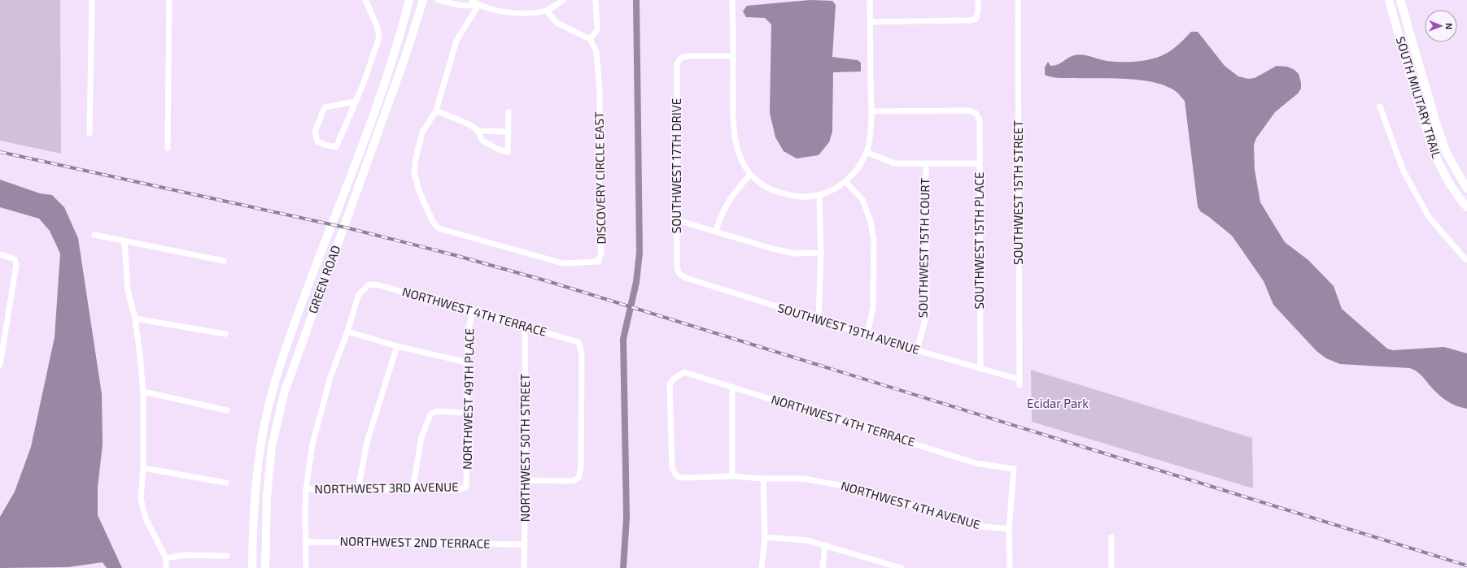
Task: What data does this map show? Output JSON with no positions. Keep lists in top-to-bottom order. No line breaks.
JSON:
{"streets":{"main road":["SOUTH MILITARY TRAIL","GREEN ROAD"],"street":["SOUTHWEST 17TH DRIVE","DISCOVERY CIRCLE EAST","SOUTHWEST 15TH STREET","SOUTHWEST 15TH PLACE","SOUTHWEST 15TH COURT","NORTHWEST 4TH TERRACE","SOUTHWEST 19TH AVENUE","NORTHWEST 49TH PLACE","NORTHWEST 50TH STREET","NORTHWEST 3RD AVENUE","NORTHWEST 4TH AVENUE","NORTHWEST 2ND TERRACE"]},"crossings":[["SOUTHWEST 17TH DRIVE","SOUTHWEST 19TH AVENUE"],["SOUTHWEST 15TH STREET","SOUTHWEST 19TH AVENUE"],["SOUTHWEST 15TH PLACE","SOUTHWEST 19TH AVENUE"],["SOUTHWEST 15TH COURT","SOUTHWEST 19TH AVENUE"],["NORTHWEST 4TH TERRACE","NORTHWEST 49TH PLACE"],["NORTHWEST 4TH TERRACE","NORTHWEST 50TH STREET"],["NORTHWEST 4TH TERRACE","NORTHWEST 4TH AVENUE"],["NORTHWEST 49TH PLACE","NORTHWEST 3RD AVENUE"],["NORTHWEST 50TH STREET","NORTHWEST 2ND TERRACE"]],"parks":["Ecidar Park"],"north":"right"}
